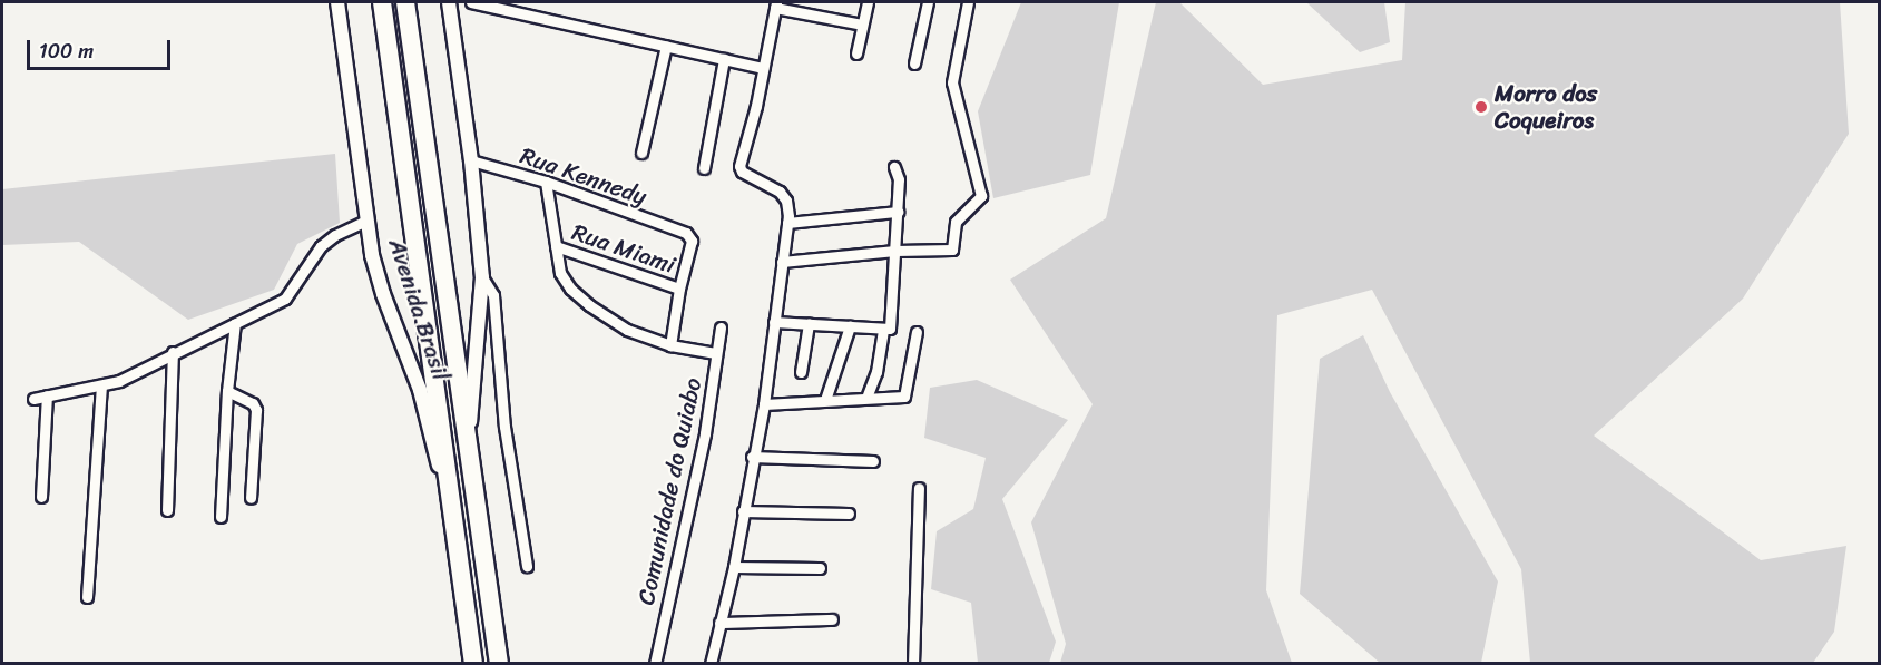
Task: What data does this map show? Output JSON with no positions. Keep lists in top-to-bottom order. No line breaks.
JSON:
{"streets":{"highway":["Avenida Brasil"],"street":["Rua Kennedy","Rua Miami","Comunidade do Quiabo"]},"crossings":[["Rua Kennedy","Rua Miami"],["Rua Kennedy","Avenida Brasil"]],"places":["Morro dos Coqueiros"],"scale_bar":"100 m"}
